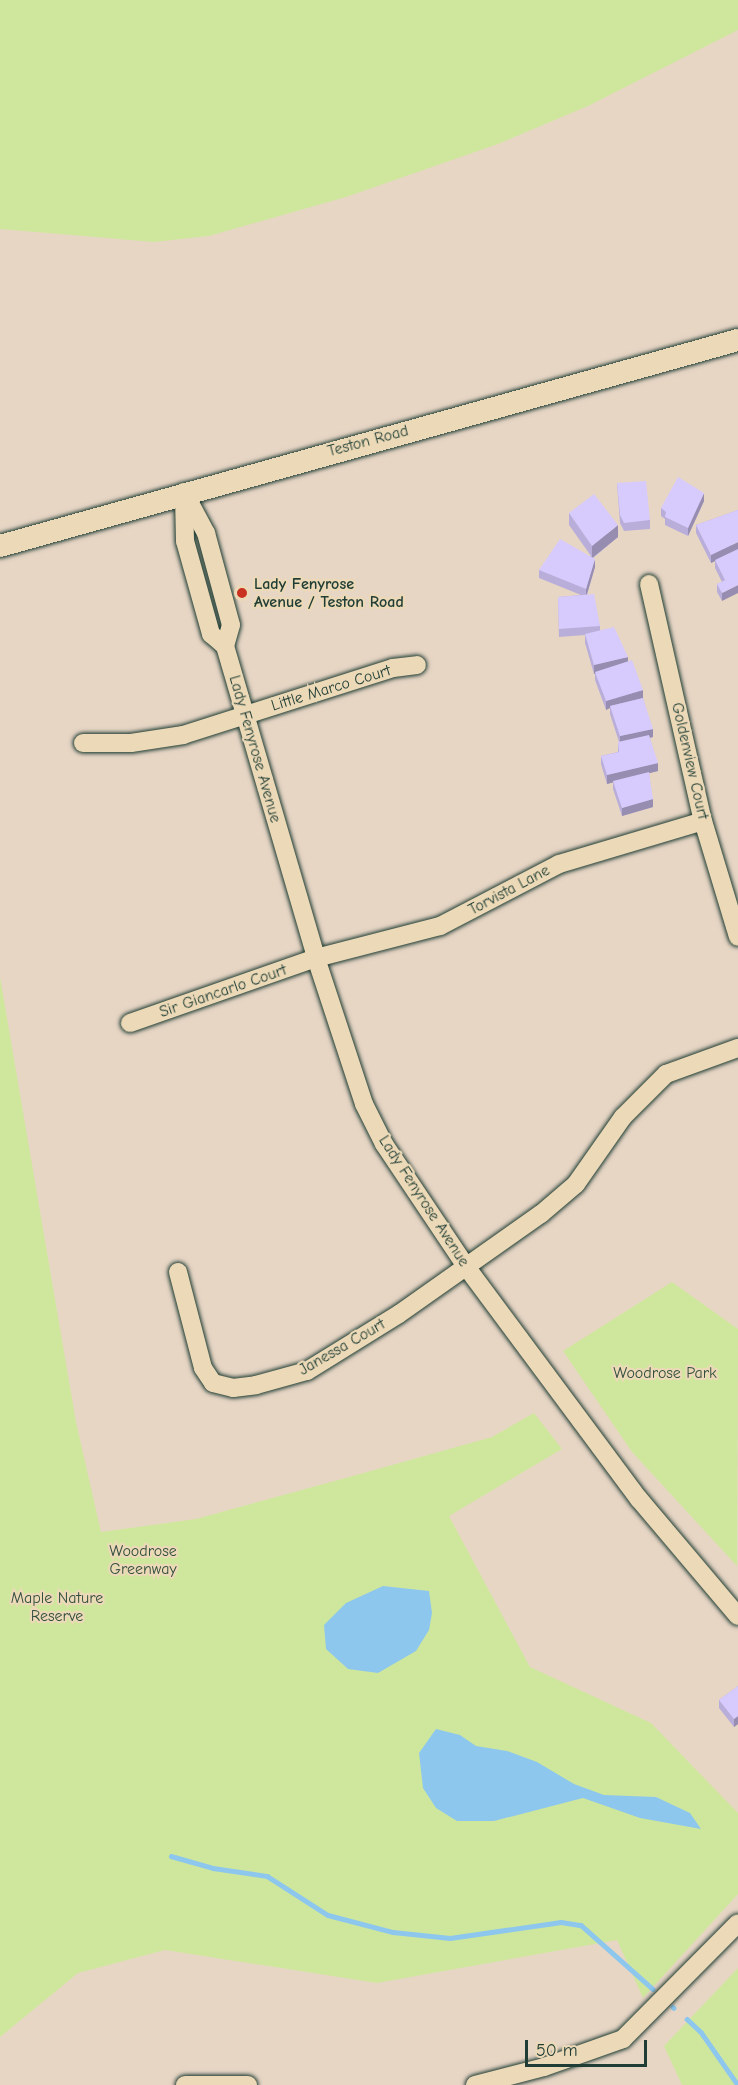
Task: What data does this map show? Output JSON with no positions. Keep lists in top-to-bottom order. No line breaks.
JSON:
{"streets":{"main road":["Teston Road"],"street":["Little Marco Court","Lady Fenyrose Avenue","Goldenview Court","Torvista Lane","Sir Giancarlo Court","Janessa Court"]},"crossings":[["Teston Road","Lady Fenyrose Avenue"],["Little Marco Court","Lady Fenyrose Avenue"],["Lady Fenyrose Avenue","Torvista Lane"],["Lady Fenyrose Avenue","Sir Giancarlo Court"],["Lady Fenyrose Avenue","Janessa Court"],["Goldenview Court","Torvista Lane"],["Torvista Lane","Sir Giancarlo Court"]],"parks":["Woodrose Park","Woodrose Greenway","Maple Nature Reserve"],"places":["Lady Fenyrose Avenue / Teston Road"],"scale_bar":"50 m"}
